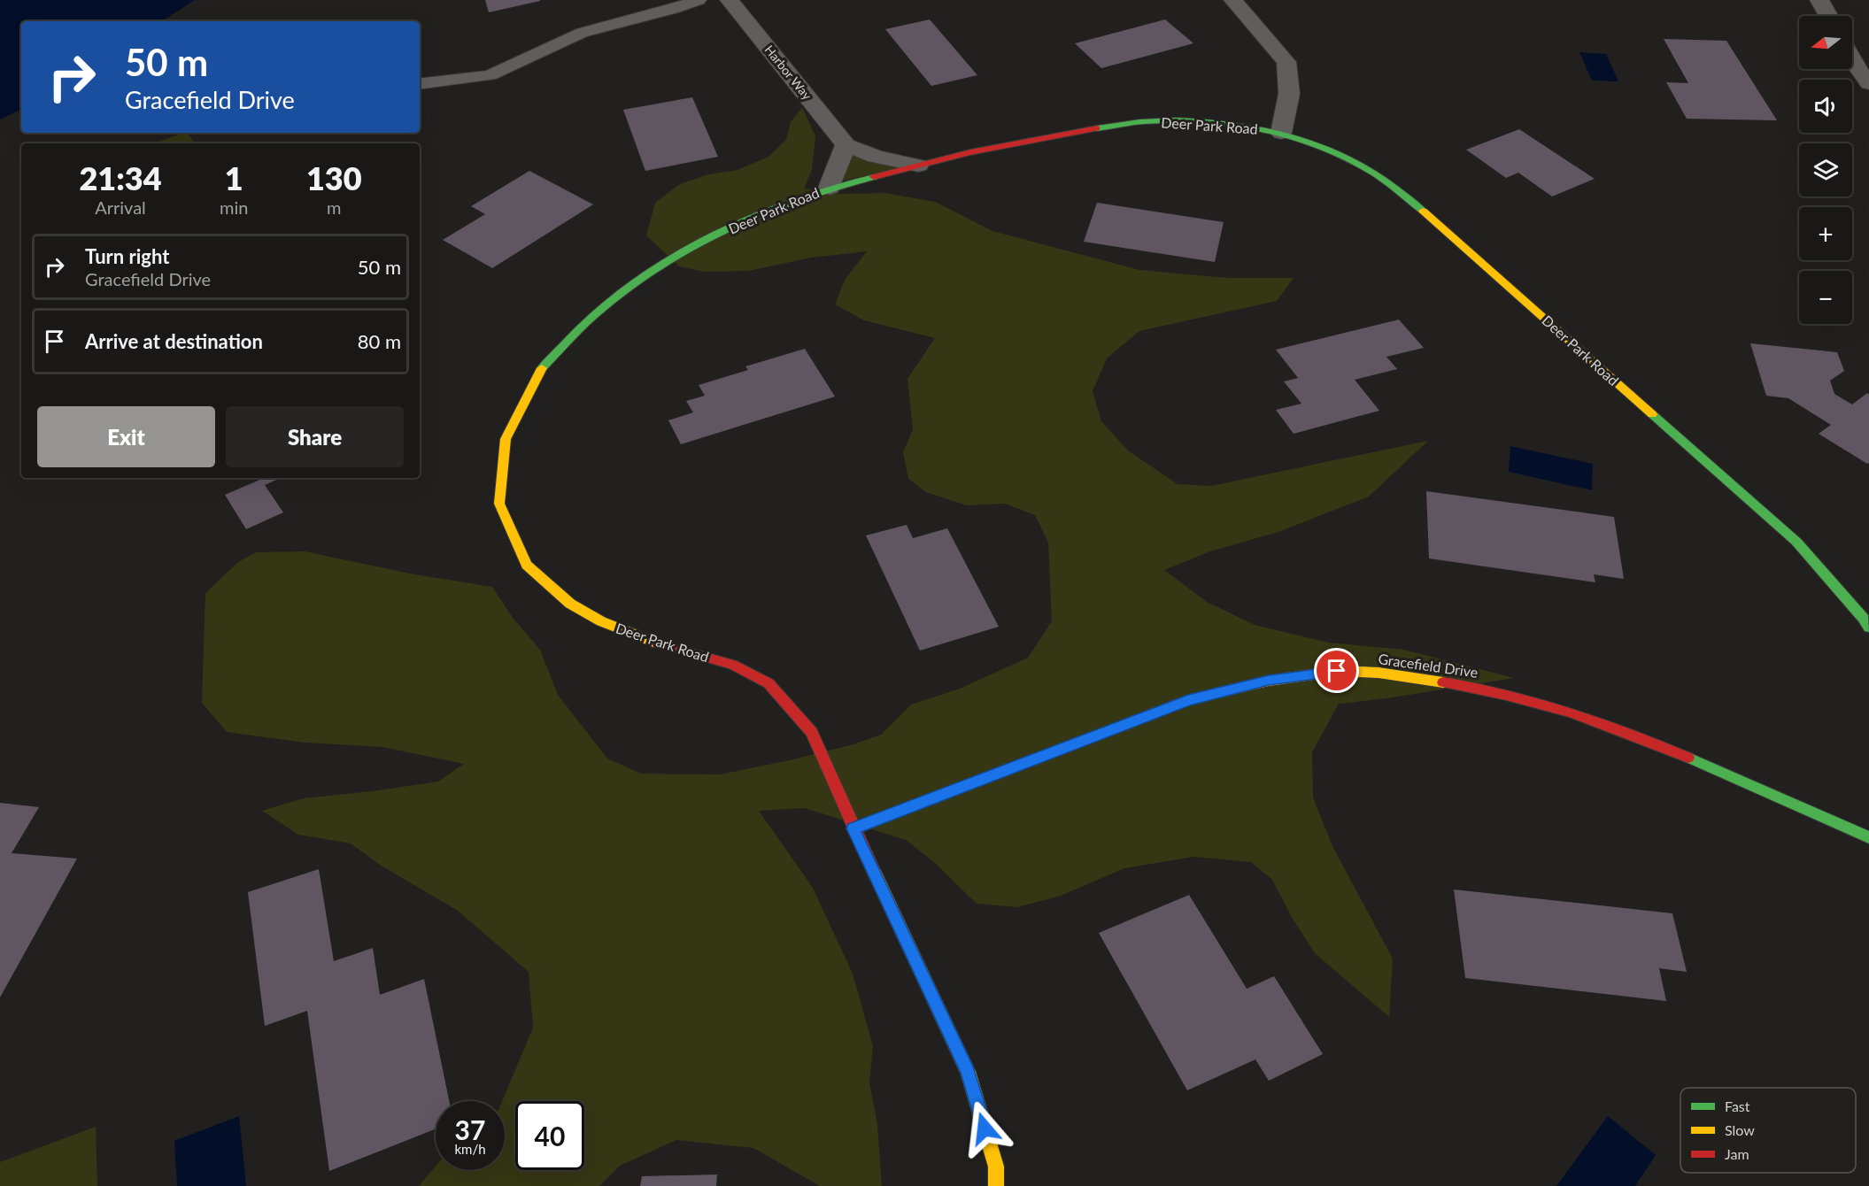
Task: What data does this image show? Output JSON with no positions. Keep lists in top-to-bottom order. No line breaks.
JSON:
{"streets":{"street":["Harbor Way","Deer Park Road","Gracefield Drive"]},"crossings":[["Harbor Way","Deer Park Road"],["Deer Park Road","Gracefield Drive"]],"legend":["Fast","Slow","Jam"],"north":"left","page":{"map_buttons":["+","−"],"turn":["50 m","Gracefield Drive"],"eta":["21:34","Arrival","1","min","130","m"],"list":[{"name":"Turn right","note":"Gracefield Drive","value":"50 m"},{"name":"Arrive at destination","value":"80 m"}],"buttons":["Exit","Share"],"speed":"37 km/h","limit":"40"}}
